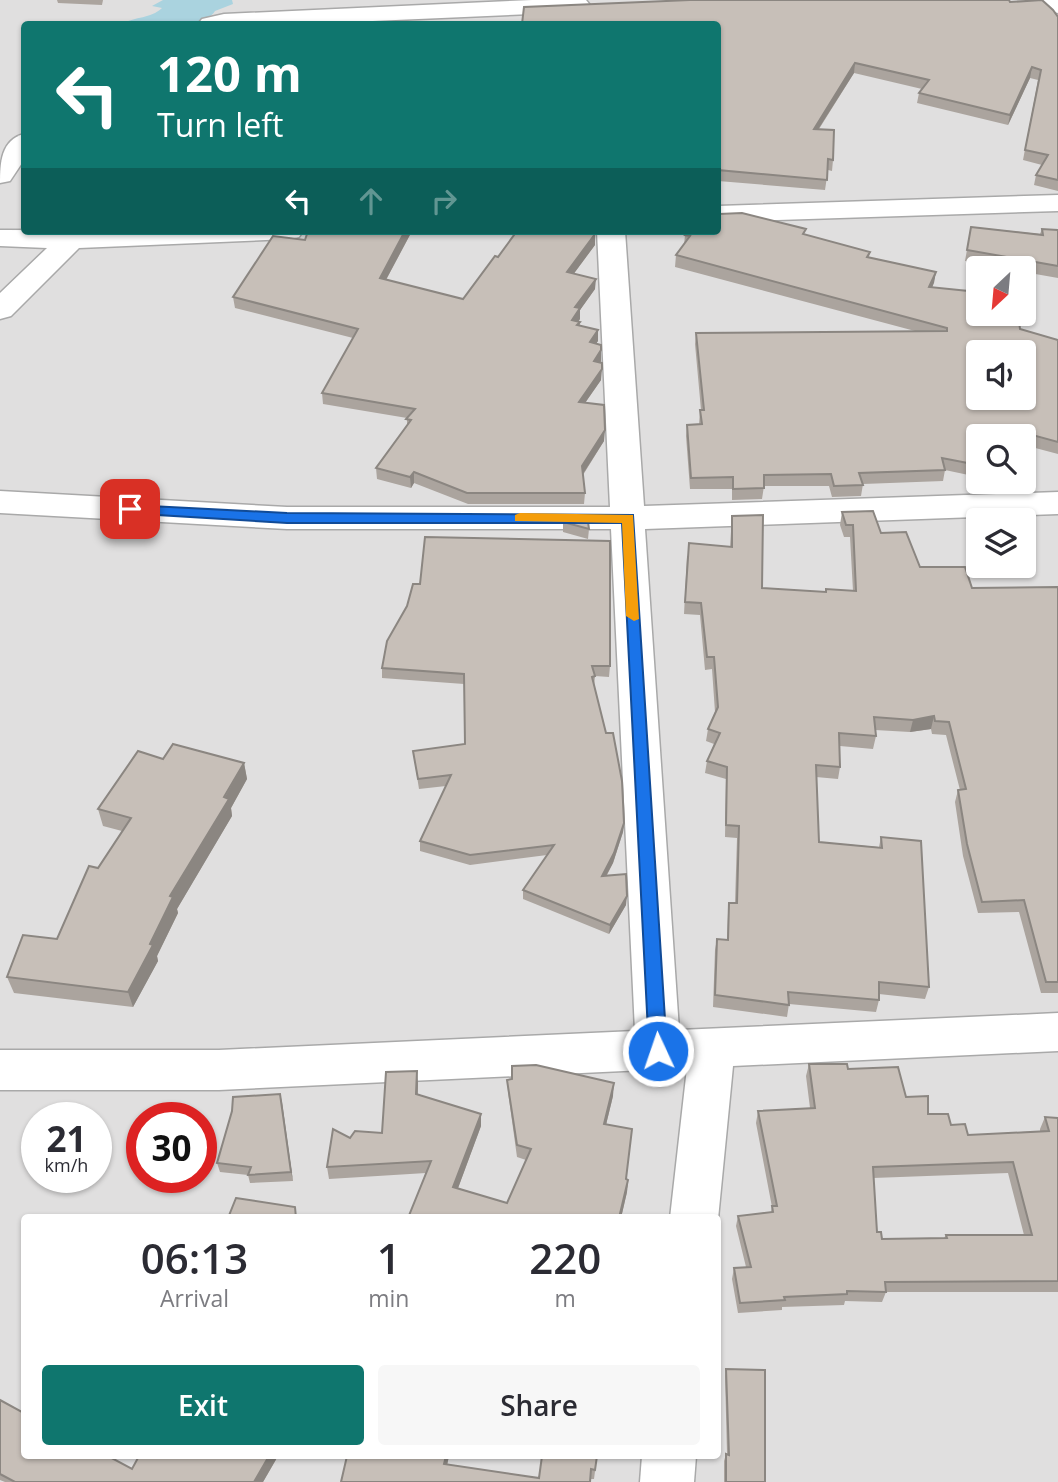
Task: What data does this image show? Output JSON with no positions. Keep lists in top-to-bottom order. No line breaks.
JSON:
{"north":"bottom left","page":{"turn":["120 m","Turn left"],"speed":"21 km/h","limit":"30","eta":["06:13","Arrival","1","min","220","m"],"buttons":["Exit","Share"]}}
